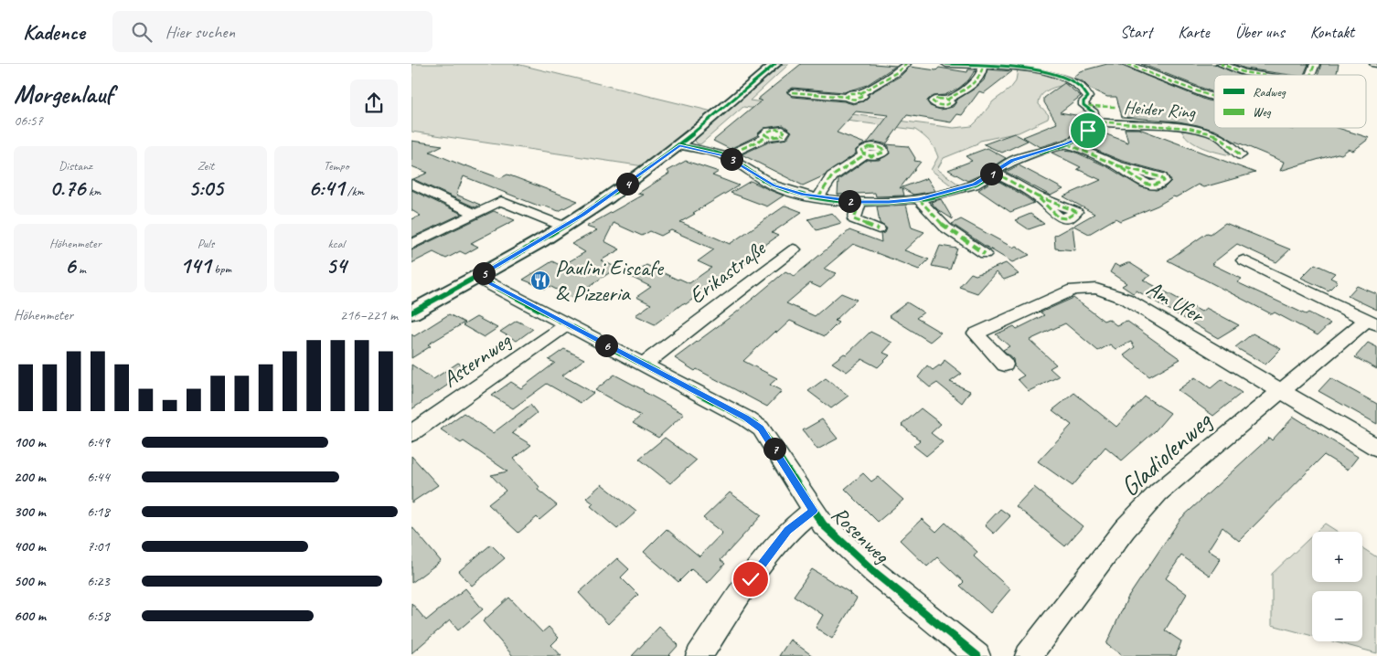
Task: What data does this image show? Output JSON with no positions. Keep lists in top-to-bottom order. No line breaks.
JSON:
{"streets":{"street":["Heider Ring","Erikastraße","Am Ufer","Asternweg","Gladiolenweg","Rosenweg"]},"crossings":[["Erikastraße","Rosenweg"],["Am Ufer","Gladiolenweg"],["Asternweg","Rosenweg"]],"places":{"restaurant":["Paulini Eiscafe & Pizzeria"]},"legend":["Radweg","Weg"],"page":{"header":"Kadence","search":"Hier suchen","nav":["Start","Karte","Über uns","Kontakt"],"heading":["Morgenlauf","06:57"],"stats":[["Distanz","0.76 km"],["Zeit","5:05"],["Tempo","6:41 /km"],["Höhenmeter","6 m"],["Puls","141 bpm"],["kcal","54"]],"pins":["3","1","4","2","5","6","7"],"chart":["Höhenmeter","216–221 m"],"list":[{"name":"100 m","note":"6:49"},{"name":"200 m","note":"6:44"},{"name":"300 m","note":"6:18"},{"name":"400 m","note":"7:01"},{"name":"500 m","note":"6:23"},{"name":"600 m","note":"6:58"}],"map_buttons":["+","−"]}}
